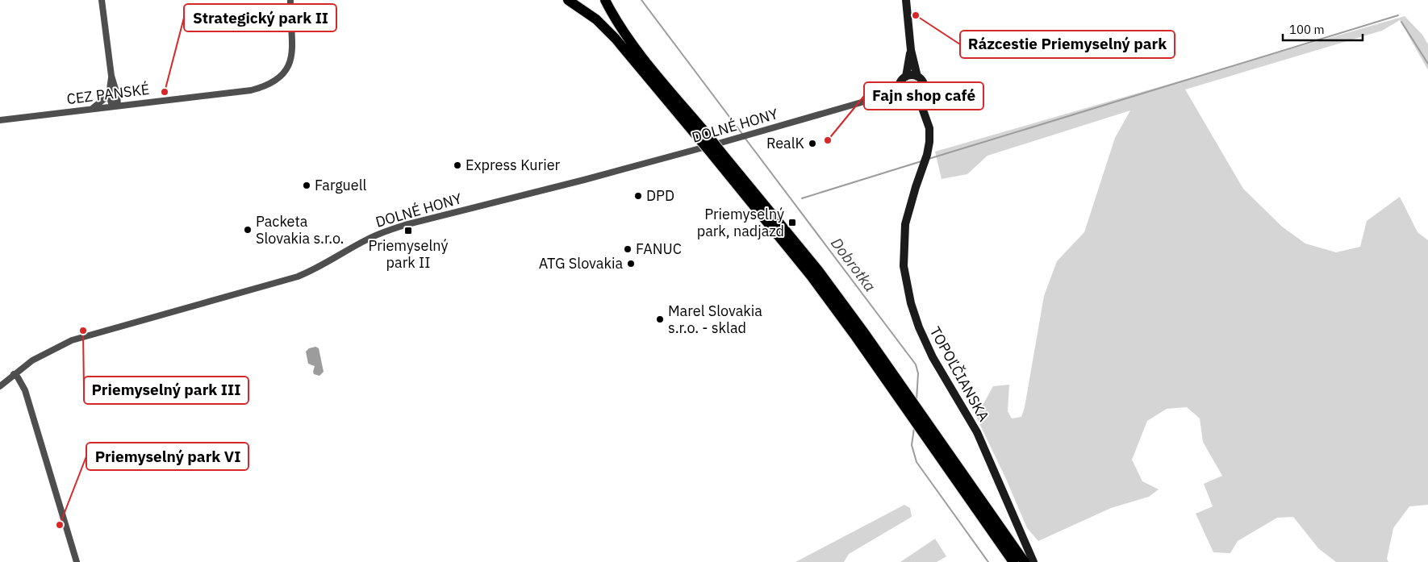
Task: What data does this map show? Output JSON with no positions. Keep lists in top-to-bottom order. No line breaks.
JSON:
{"streets":{"street":["CEZ PANSKÉ","DOLNÉ HONY","TOPOĽČIANSKA"]},"crossings":[["DOLNÉ HONY","TOPOĽČIANSKA"]],"water":["Dobrotka"],"places":{"other":["Rázcestie Priemyselný park","Strategický park II","Fajn shop café","RealK","Express Kurier","Farguell","DPD","Packeta Slovakia s.r.o.","FANUC","ATG Slovakia","Marel Slovakia s.r.o. - sklad","Priemyselný park III","Priemyselný park VI"],"transit":["Priemyselný park, nadjazd","Priemyselný park II"]},"scale_bar":"100 m"}
